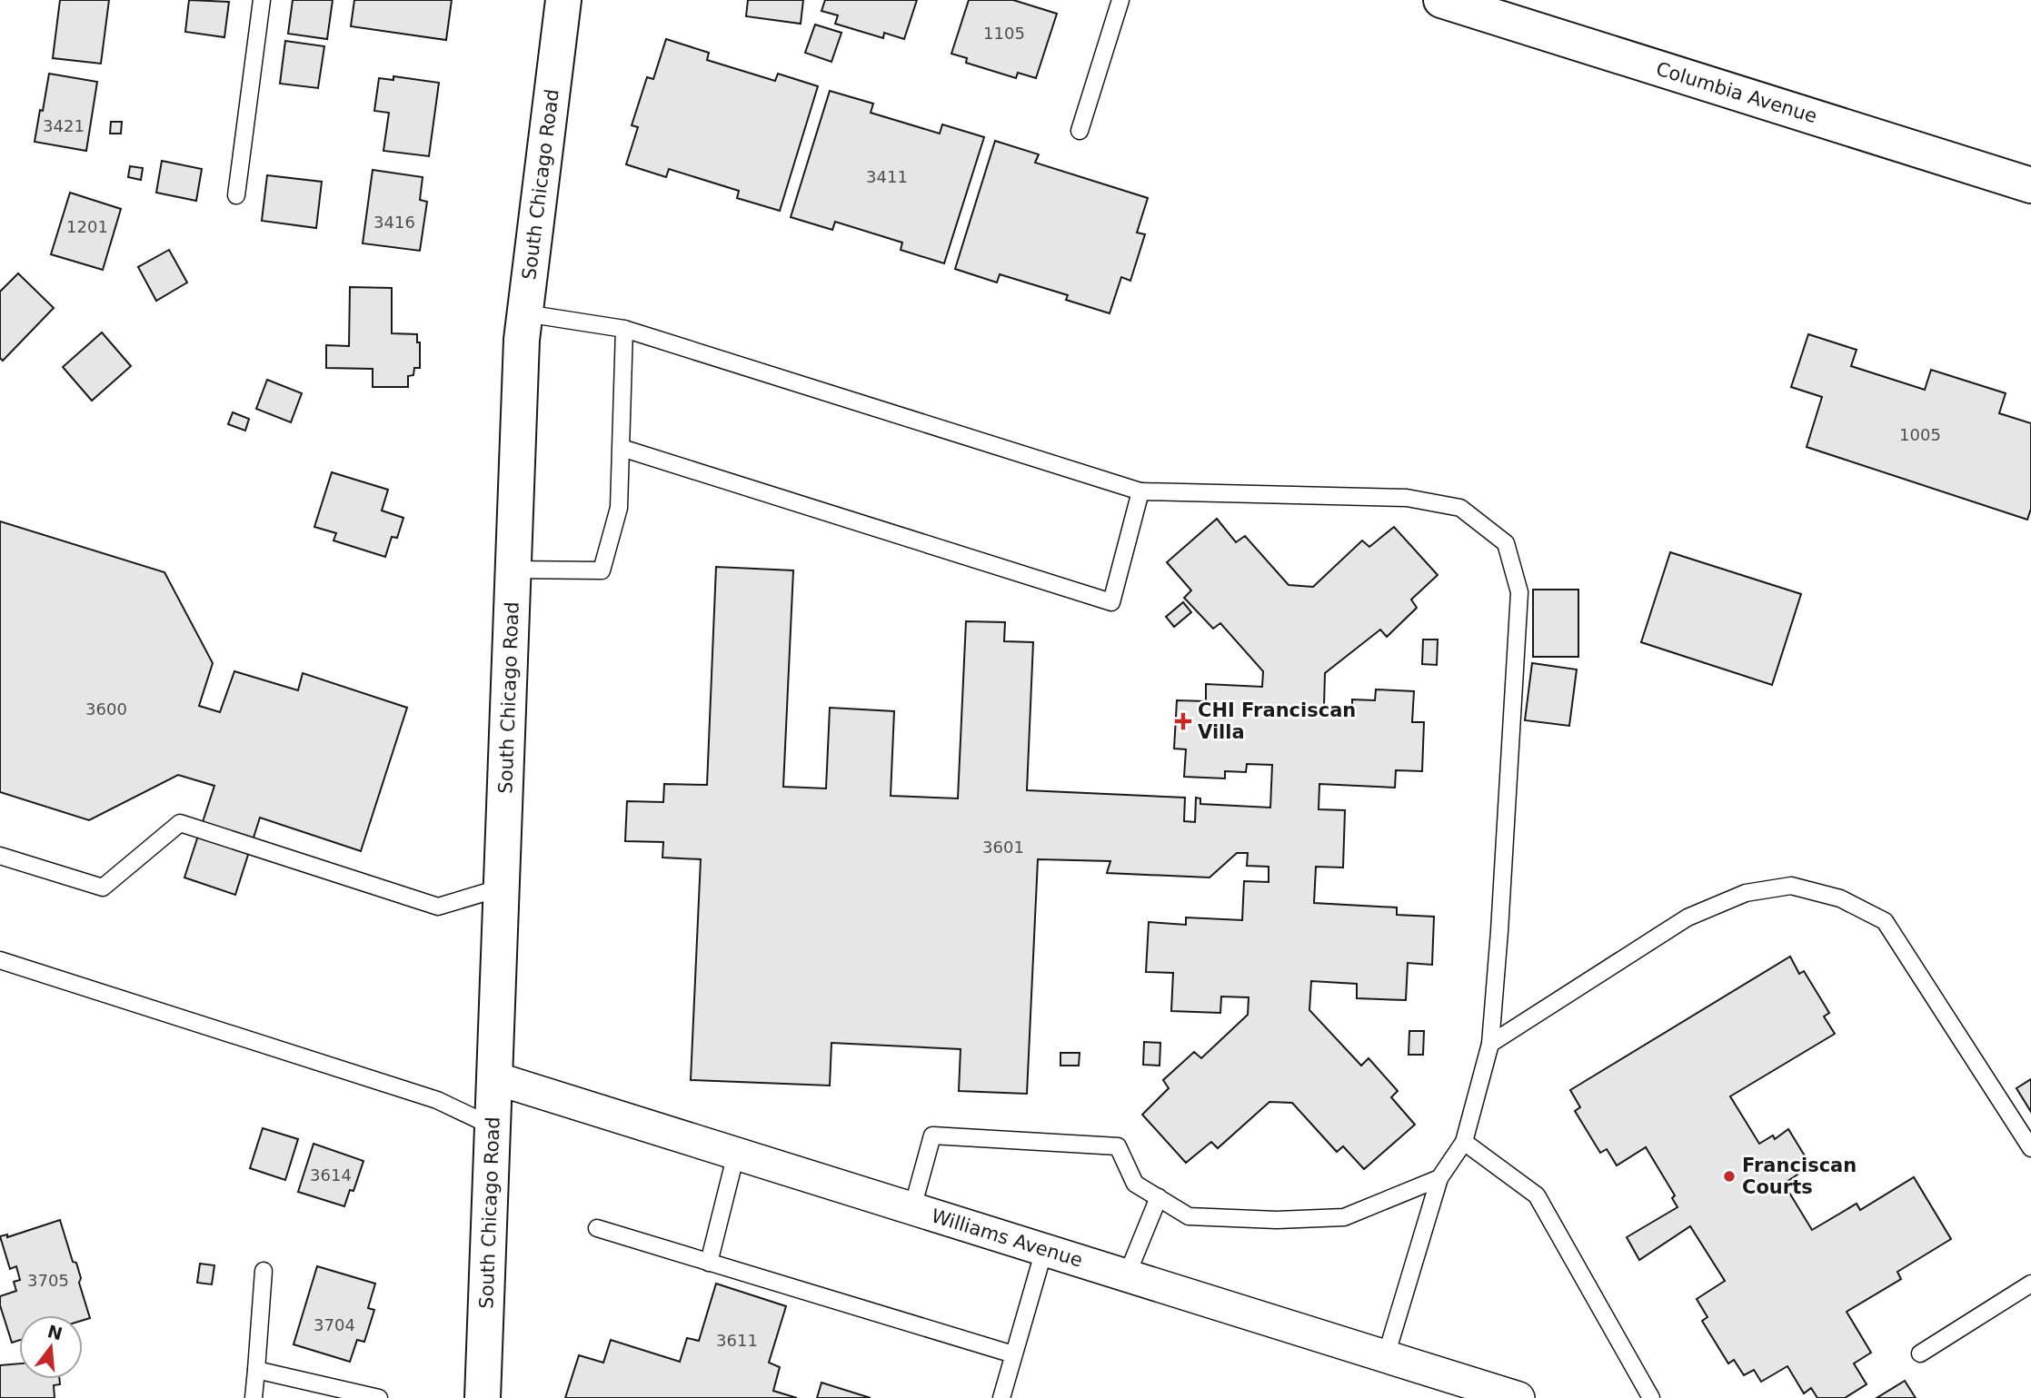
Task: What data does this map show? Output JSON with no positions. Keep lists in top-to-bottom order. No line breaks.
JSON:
{"streets":{"main road":["Columbia Avenue","South Chicago Road"],"street":["Williams Avenue"]},"crossings":[["South Chicago Road","Williams Avenue"]],"places":{"health":["CHI Franciscan Villa"],"other":["Franciscan Courts"]},"house_numbers":["1105","3421","3411","3416","1201","1005","3600","3601","3614","3705","3704","3611"],"north":"top"}
